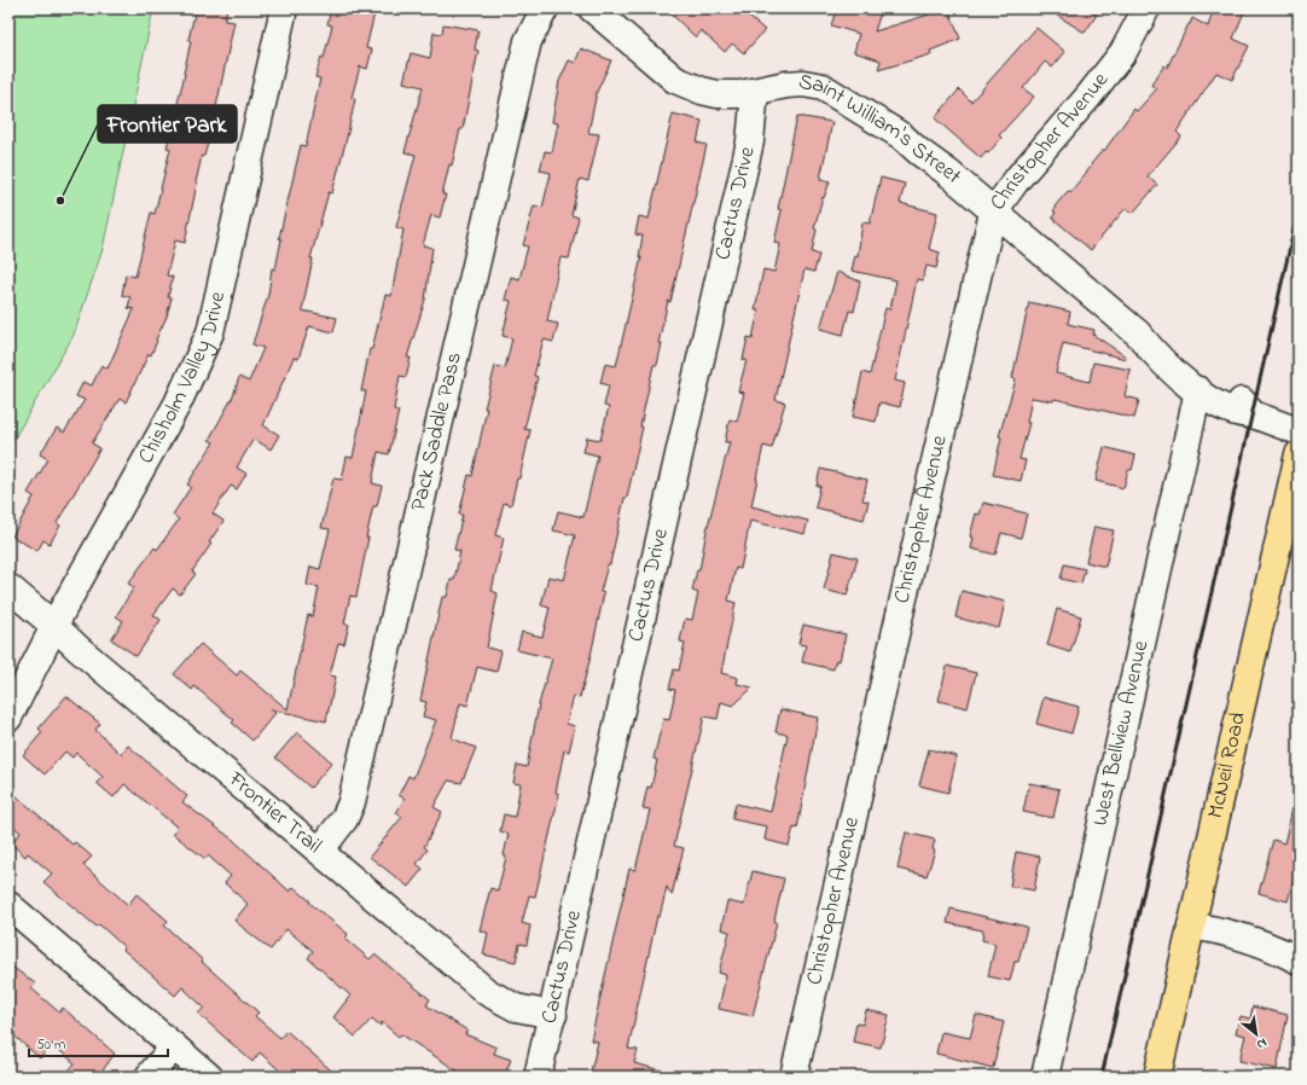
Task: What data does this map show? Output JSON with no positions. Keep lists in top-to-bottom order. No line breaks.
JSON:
{"streets":{"main road":["McNeil Road"],"street":["Saint William's Street","Christopher Avenue","Cactus Drive","Chisholm Valley Drive","Pack Saddle Pass","West Bellview Avenue","Frontier Trail"]},"crossings":[["Saint William's Street","Christopher Avenue"],["Saint William's Street","Cactus Drive"],["Saint William's Street","West Bellview Avenue"],["Cactus Drive","Frontier Trail"],["Chisholm Valley Drive","Frontier Trail"],["Pack Saddle Pass","Frontier Trail"]],"places":["Frontier Park"],"scale_bar":"50 m","north":"bottom right"}
